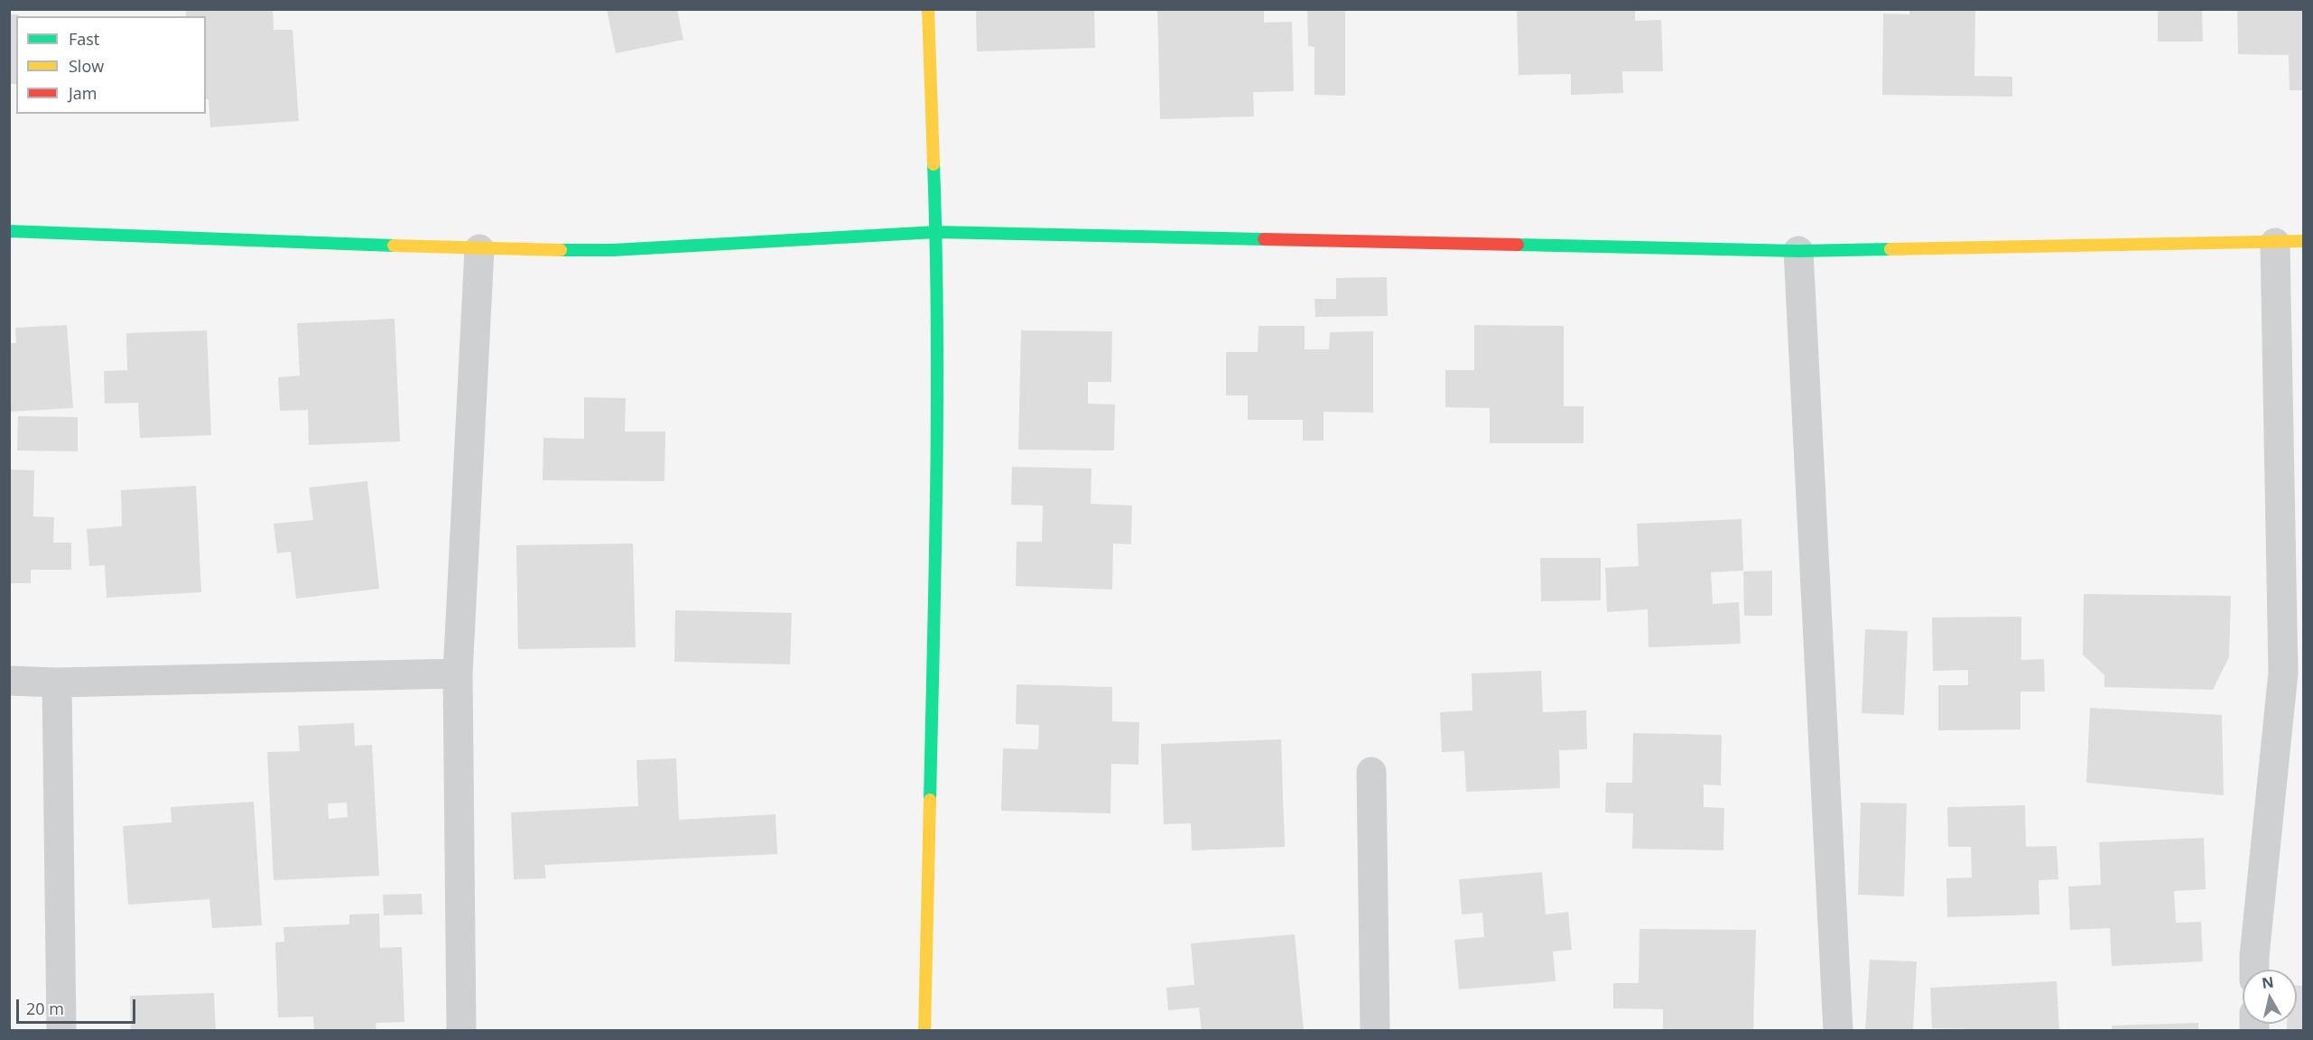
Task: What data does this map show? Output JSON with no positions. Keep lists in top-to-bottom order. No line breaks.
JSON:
{"legend":["Fast","Slow","Jam"],"scale_bar":"20 m","north":"top"}
